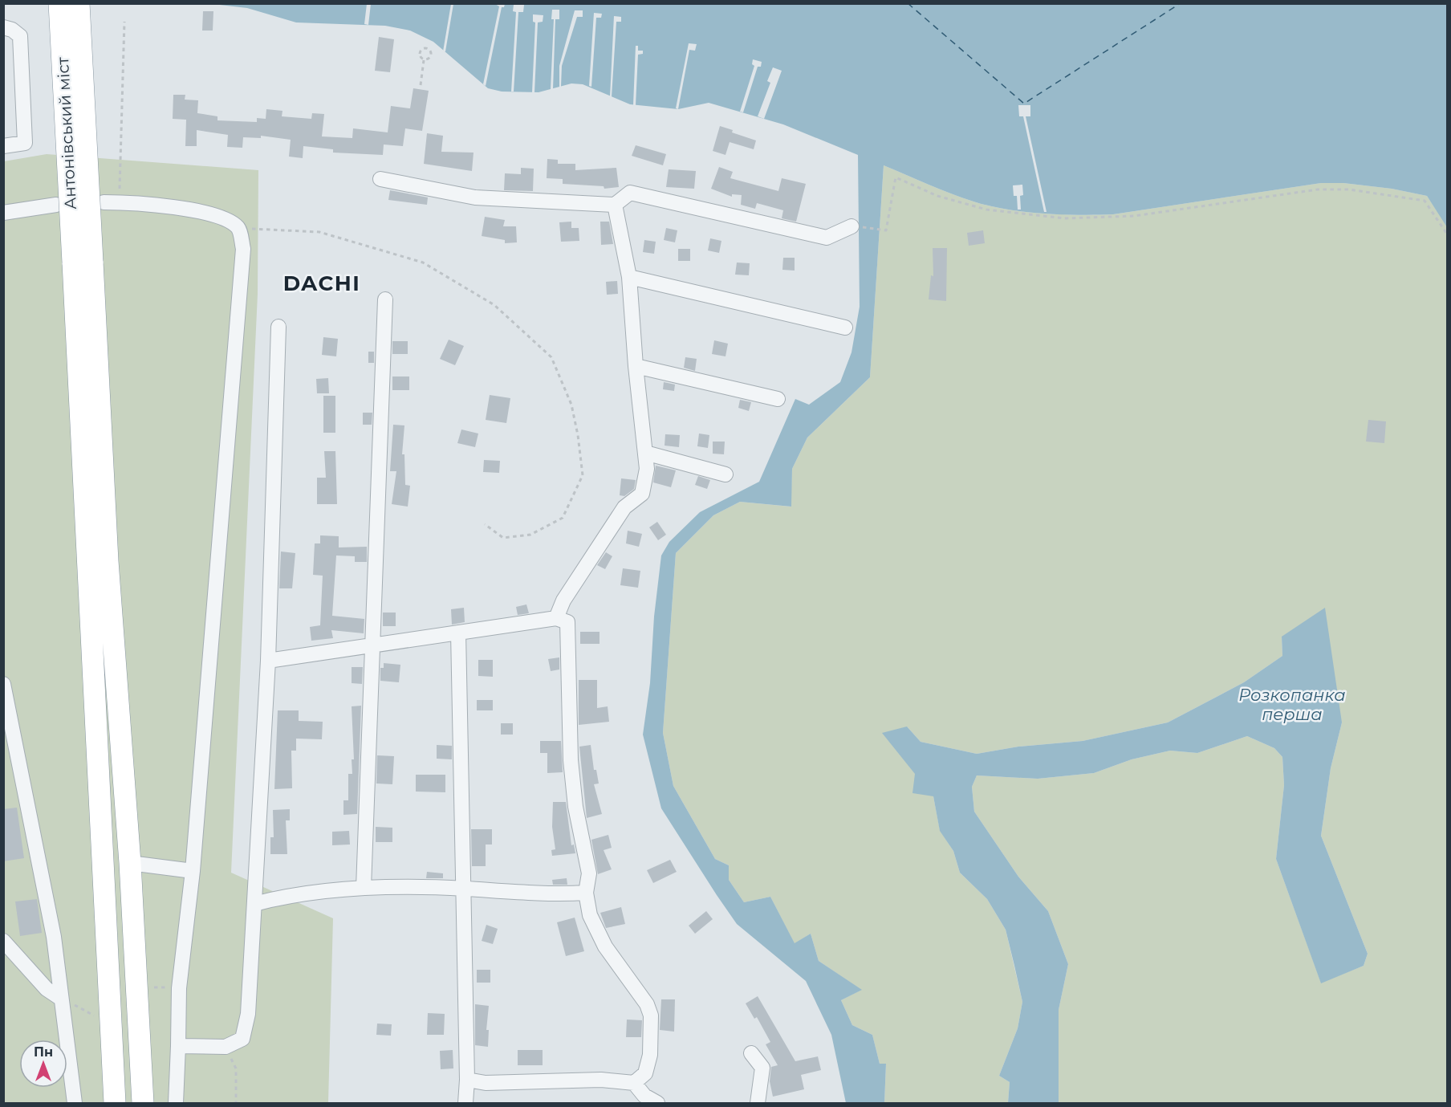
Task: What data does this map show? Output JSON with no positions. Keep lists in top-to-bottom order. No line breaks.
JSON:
{"streets":{"highway":["Антонівський міст"]},"districts":["DACHI"],"water":["Розкопанка перша"],"north":"top"}
